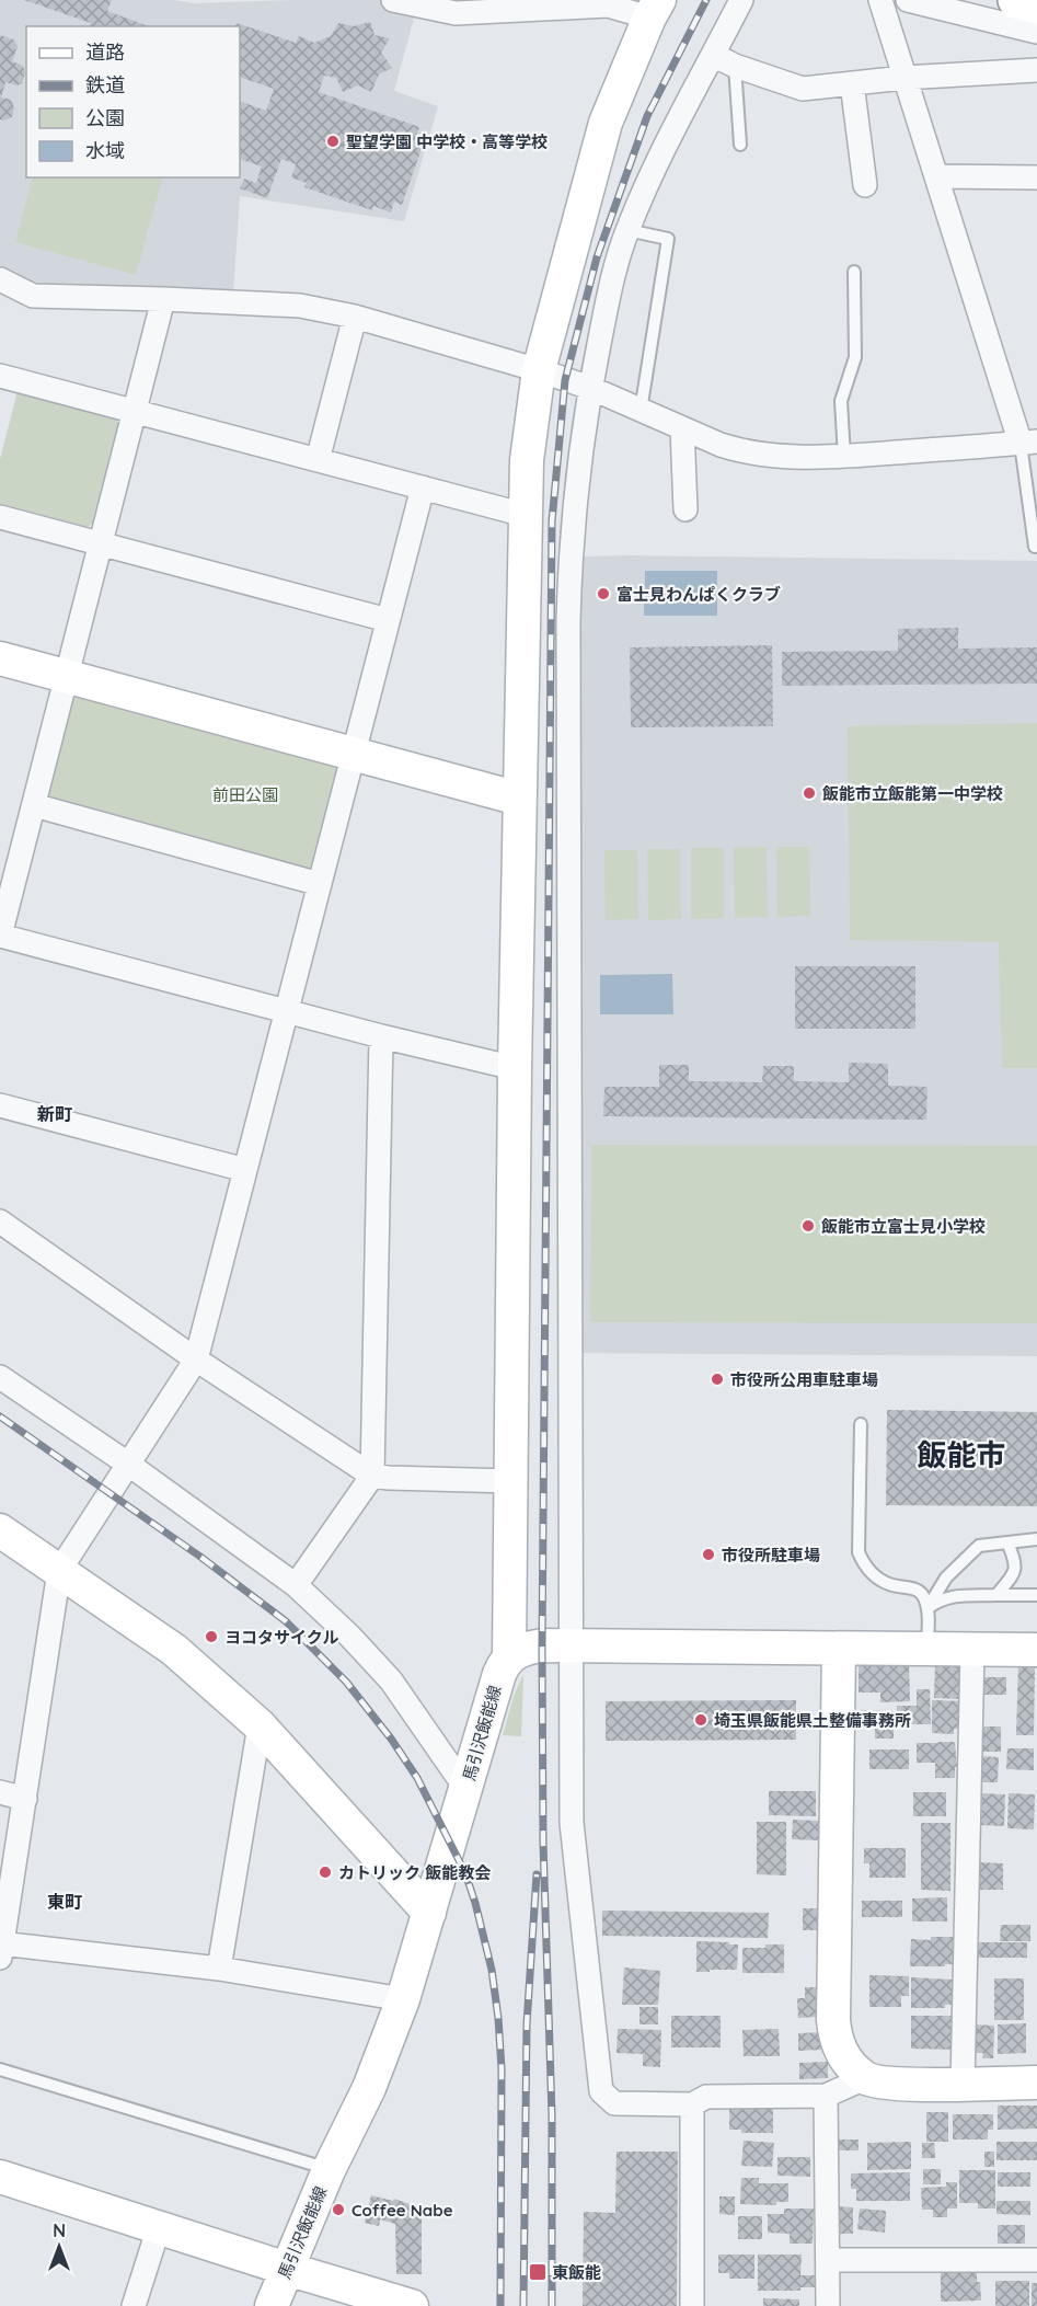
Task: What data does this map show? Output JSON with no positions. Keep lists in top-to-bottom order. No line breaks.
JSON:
{"streets":{"street":["馬引沢飯能線"]},"districts":["新町","飯能市","東町"],"parks":["前田公園"],"places":{"other":["聖望学園 中学校・高等学校","富士見わんぱくクラブ","飯能市立飯能第一中学校","飯能市立富士見小学校","市役所公用車駐車場","市役所駐車場","ヨコタサイクル","埼玉県飯能県土整備事務所","カトリック 飯能教会","Coffee Nabe"],"transit":["東飯能"]},"legend":["道路","鉄道","公園","水域"],"north":"top"}
